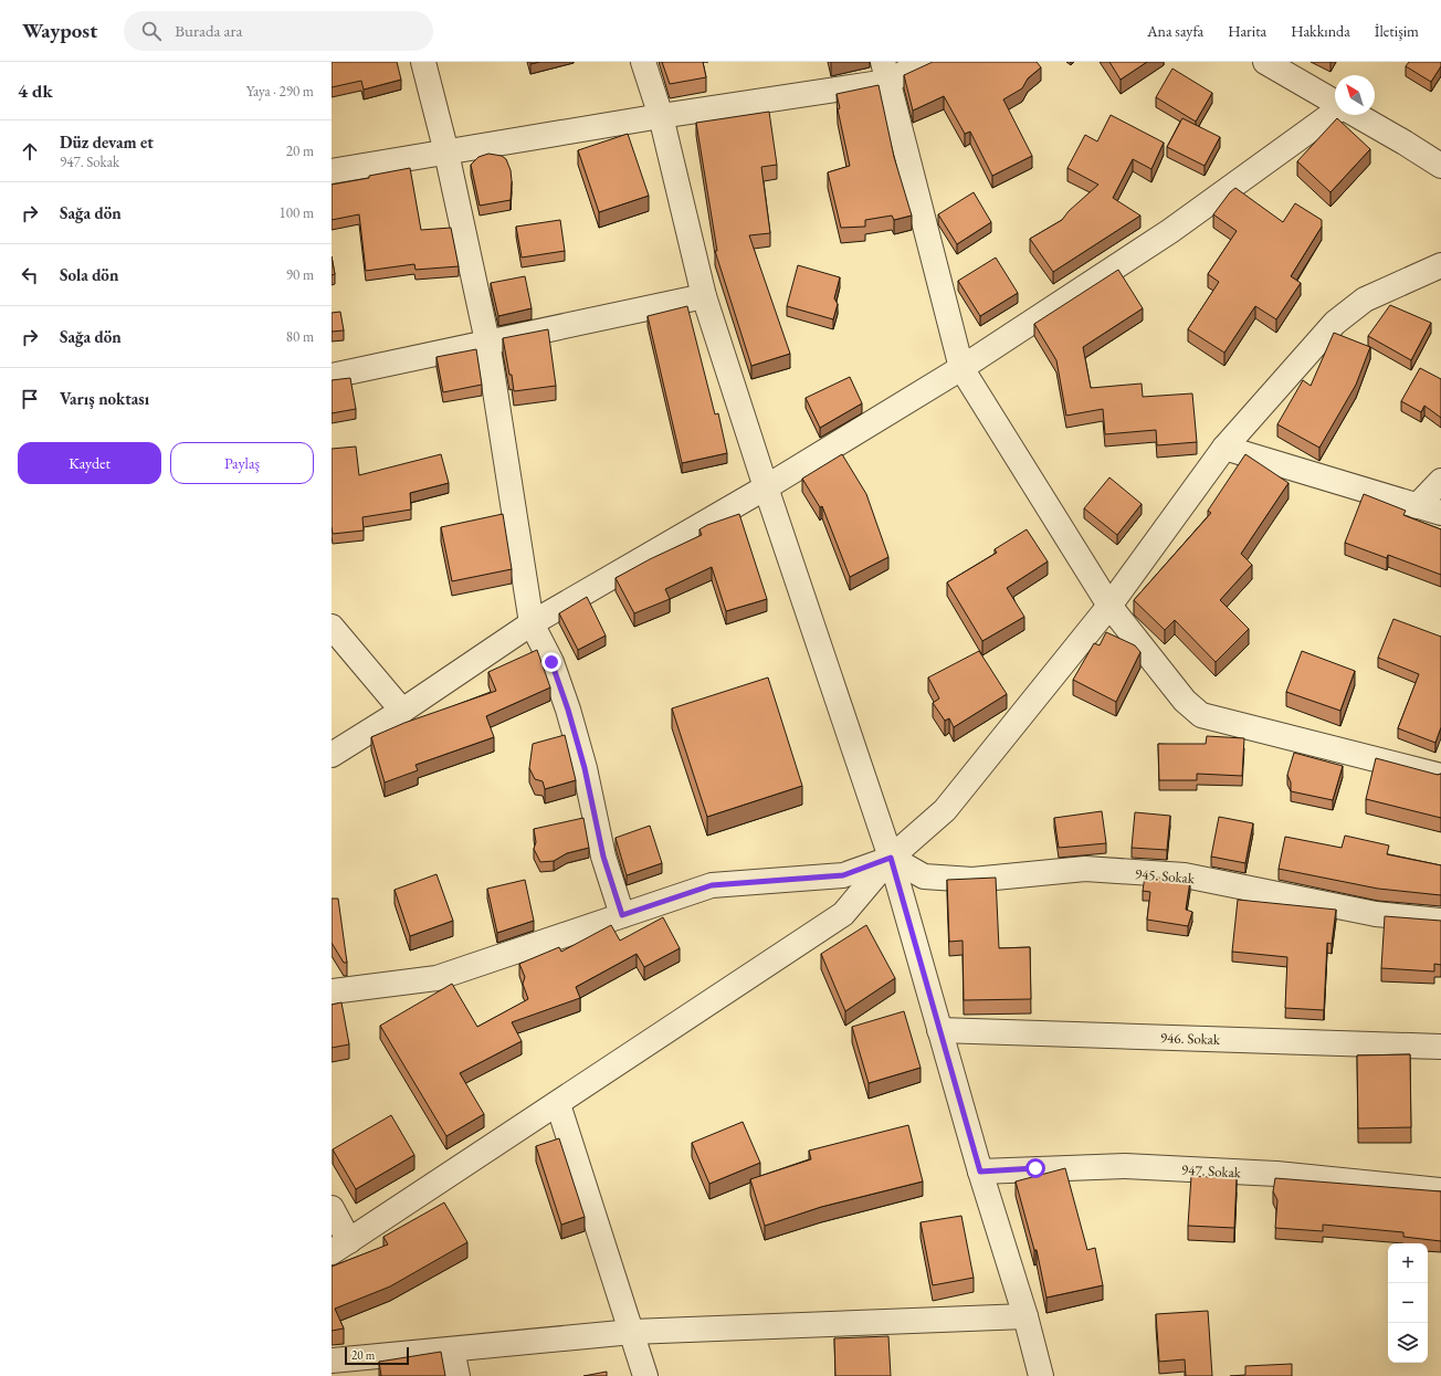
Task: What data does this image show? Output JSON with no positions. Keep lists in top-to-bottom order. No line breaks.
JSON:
{"streets":{"street":["945. Sokak","946. Sokak","947. Sokak"]},"scale_bar":"20 m","north":"top left","page":{"header":"Waypost","search":"Burada ara","nav":["Ana sayfa","Harita","Hakkında","İletişim"],"heading":["4 dk","Yaya · 290 m"],"list":[["Düz devam et","947. Sokak","20 m"],["Sağa dön","100 m"],["Sola dön","90 m"],["Sağa dön","80 m"],"Varış noktası"],"buttons":["Kaydet","Paylaş"],"map_buttons":["+","−"],"scale":"20 m"}}
